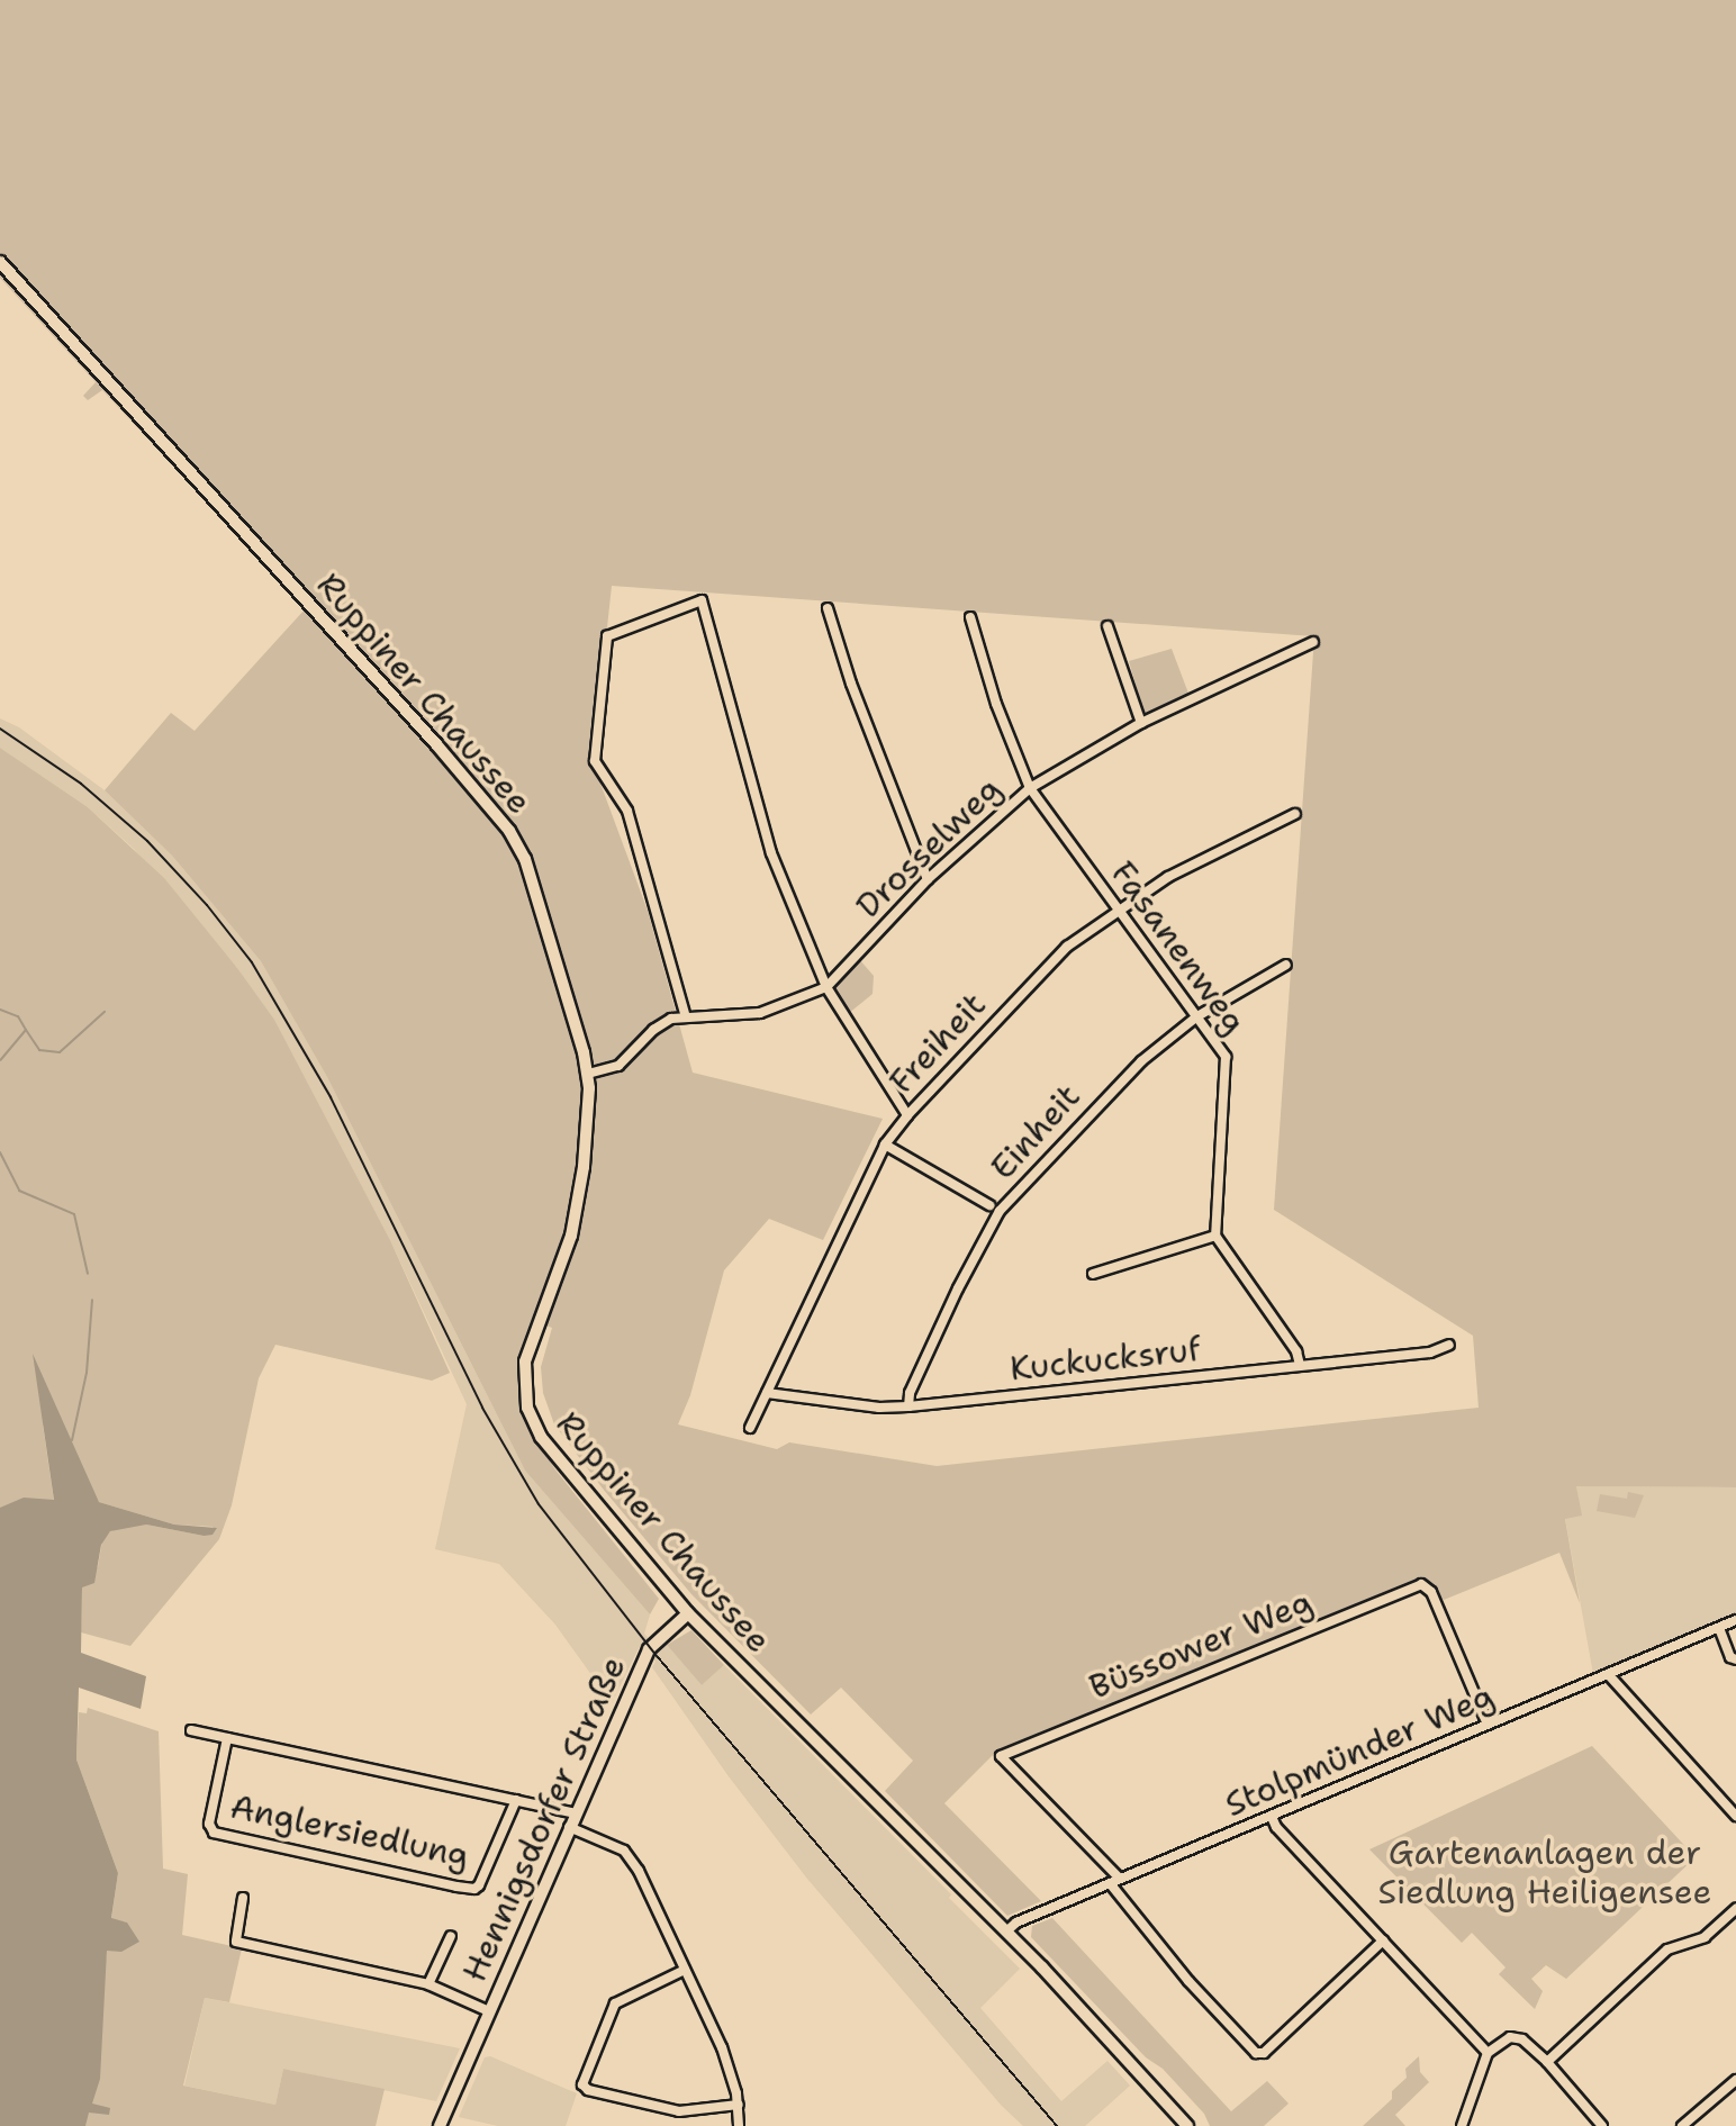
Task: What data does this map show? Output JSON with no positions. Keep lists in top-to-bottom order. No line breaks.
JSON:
{"streets":{"main road":["Ruppiner Chaussee","Hennigsdorfer Straße"],"street":["Drosselweg","Fasanenweg","Freiheit","Einheit","Kuckucksruf","Büssower Weg","Stolpmünder Weg","Anglersiedlung"]},"crossings":[["Ruppiner Chaussee","Drosselweg"],["Ruppiner Chaussee","Stolpmünder Weg"],["Ruppiner Chaussee","Hennigsdorfer Straße"],["Drosselweg","Fasanenweg"],["Fasanenweg","Freiheit"],["Fasanenweg","Einheit"],["Freiheit","Kuckucksruf"],["Einheit","Kuckucksruf"],["Büssower Weg","Stolpmünder Weg"],["Hennigsdorfer Straße","Anglersiedlung"]],"parks":["Gartenanlagen der Siedlung Heiligensee"]}
